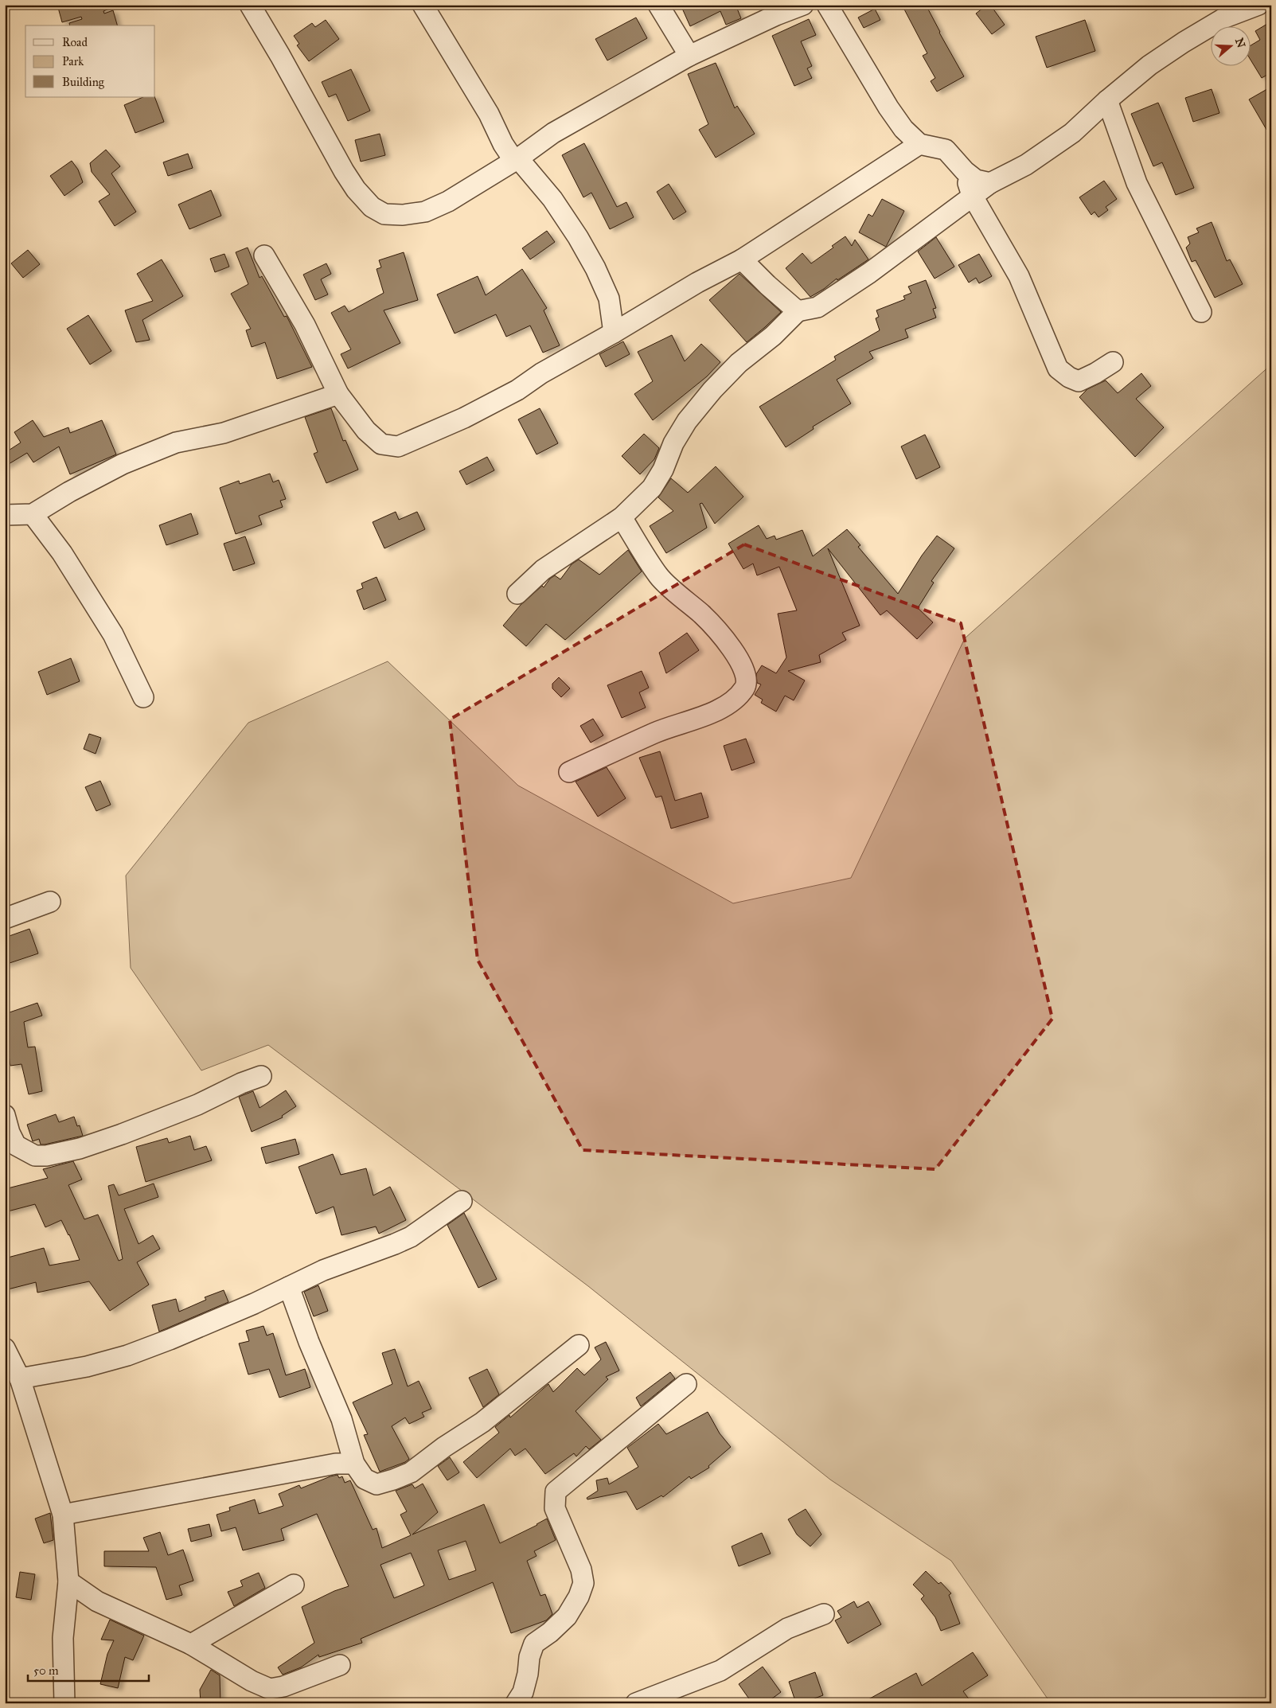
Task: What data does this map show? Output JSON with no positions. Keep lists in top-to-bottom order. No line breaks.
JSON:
{"legend":["Road","Park","Building"],"scale_bar":"50 m","north":"right"}
